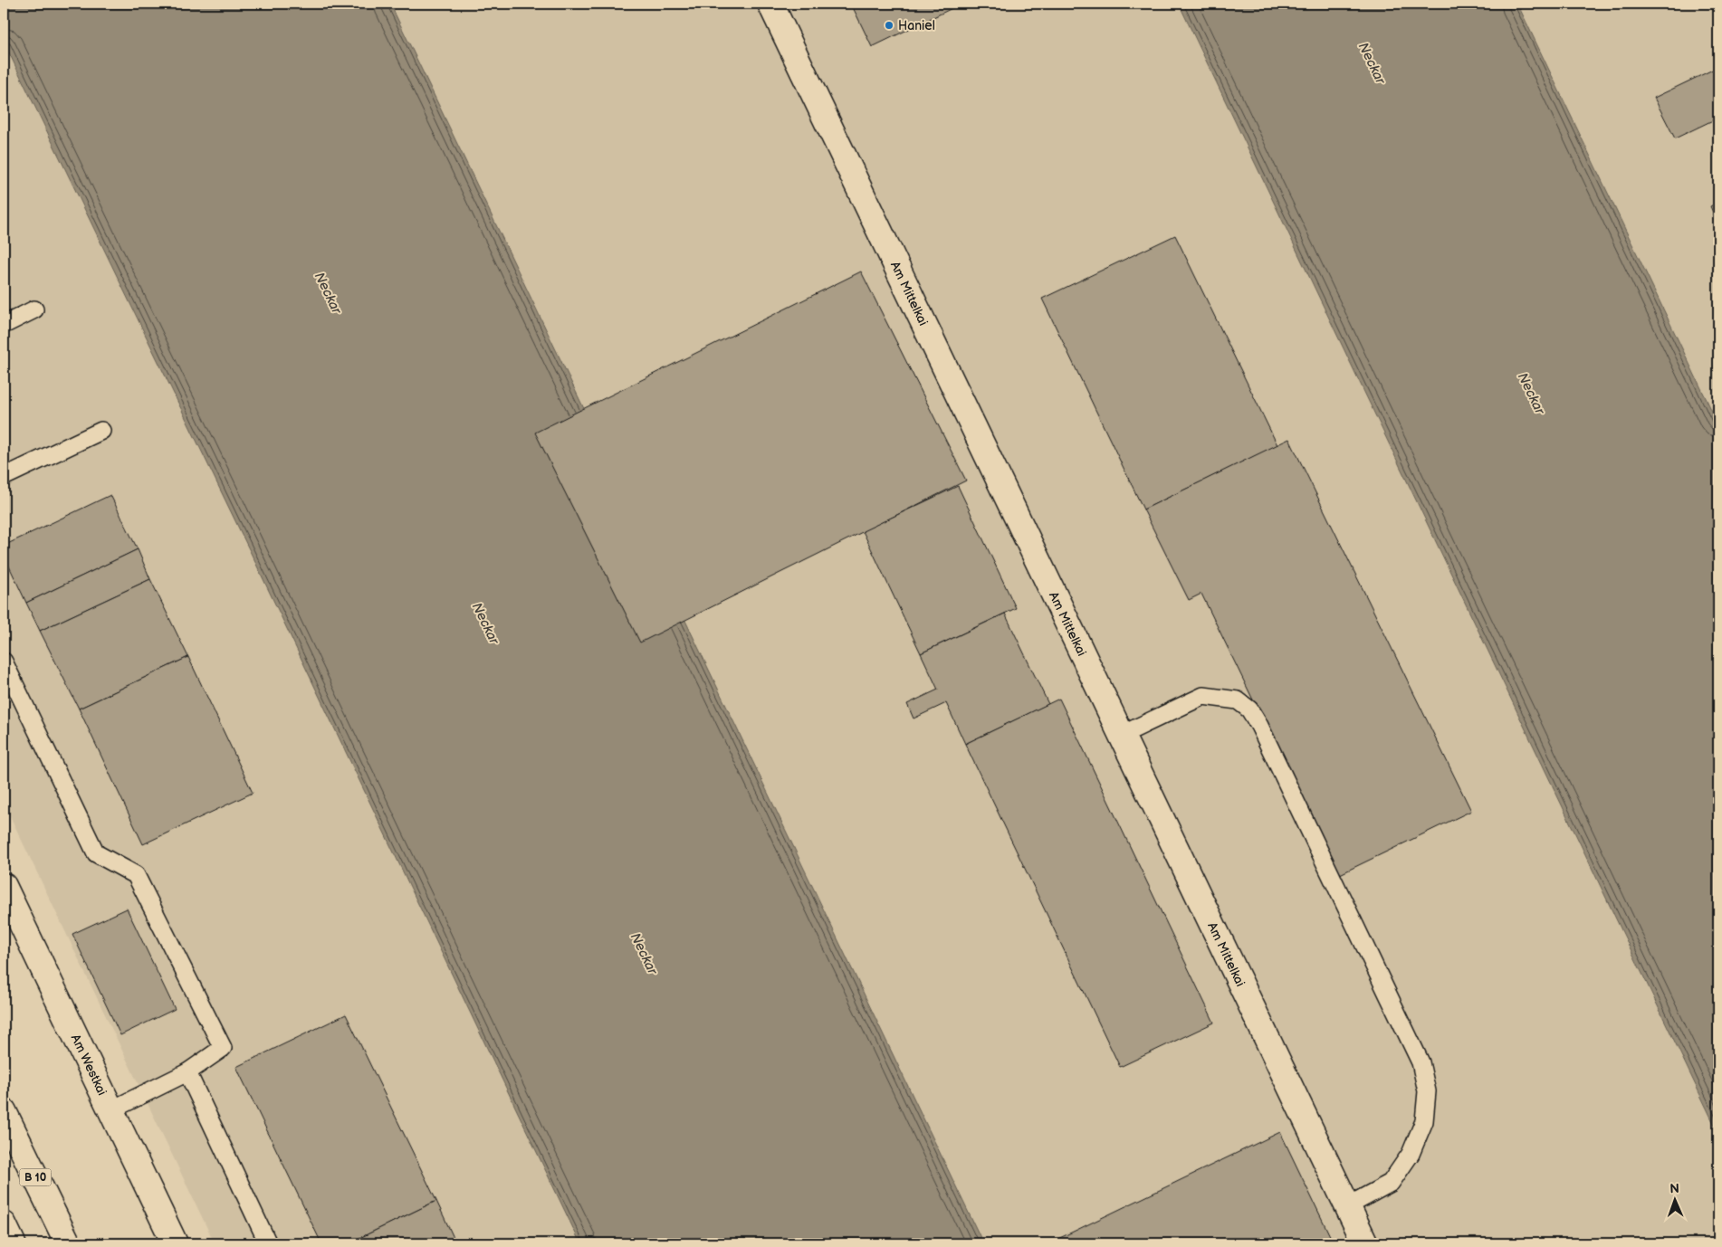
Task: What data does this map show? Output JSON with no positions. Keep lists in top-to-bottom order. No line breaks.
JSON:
{"streets":{"main road":["Am Mittelkai","Am Westkai","B 10"]},"water":["Neckar"],"places":["Haniel"],"north":"top"}
